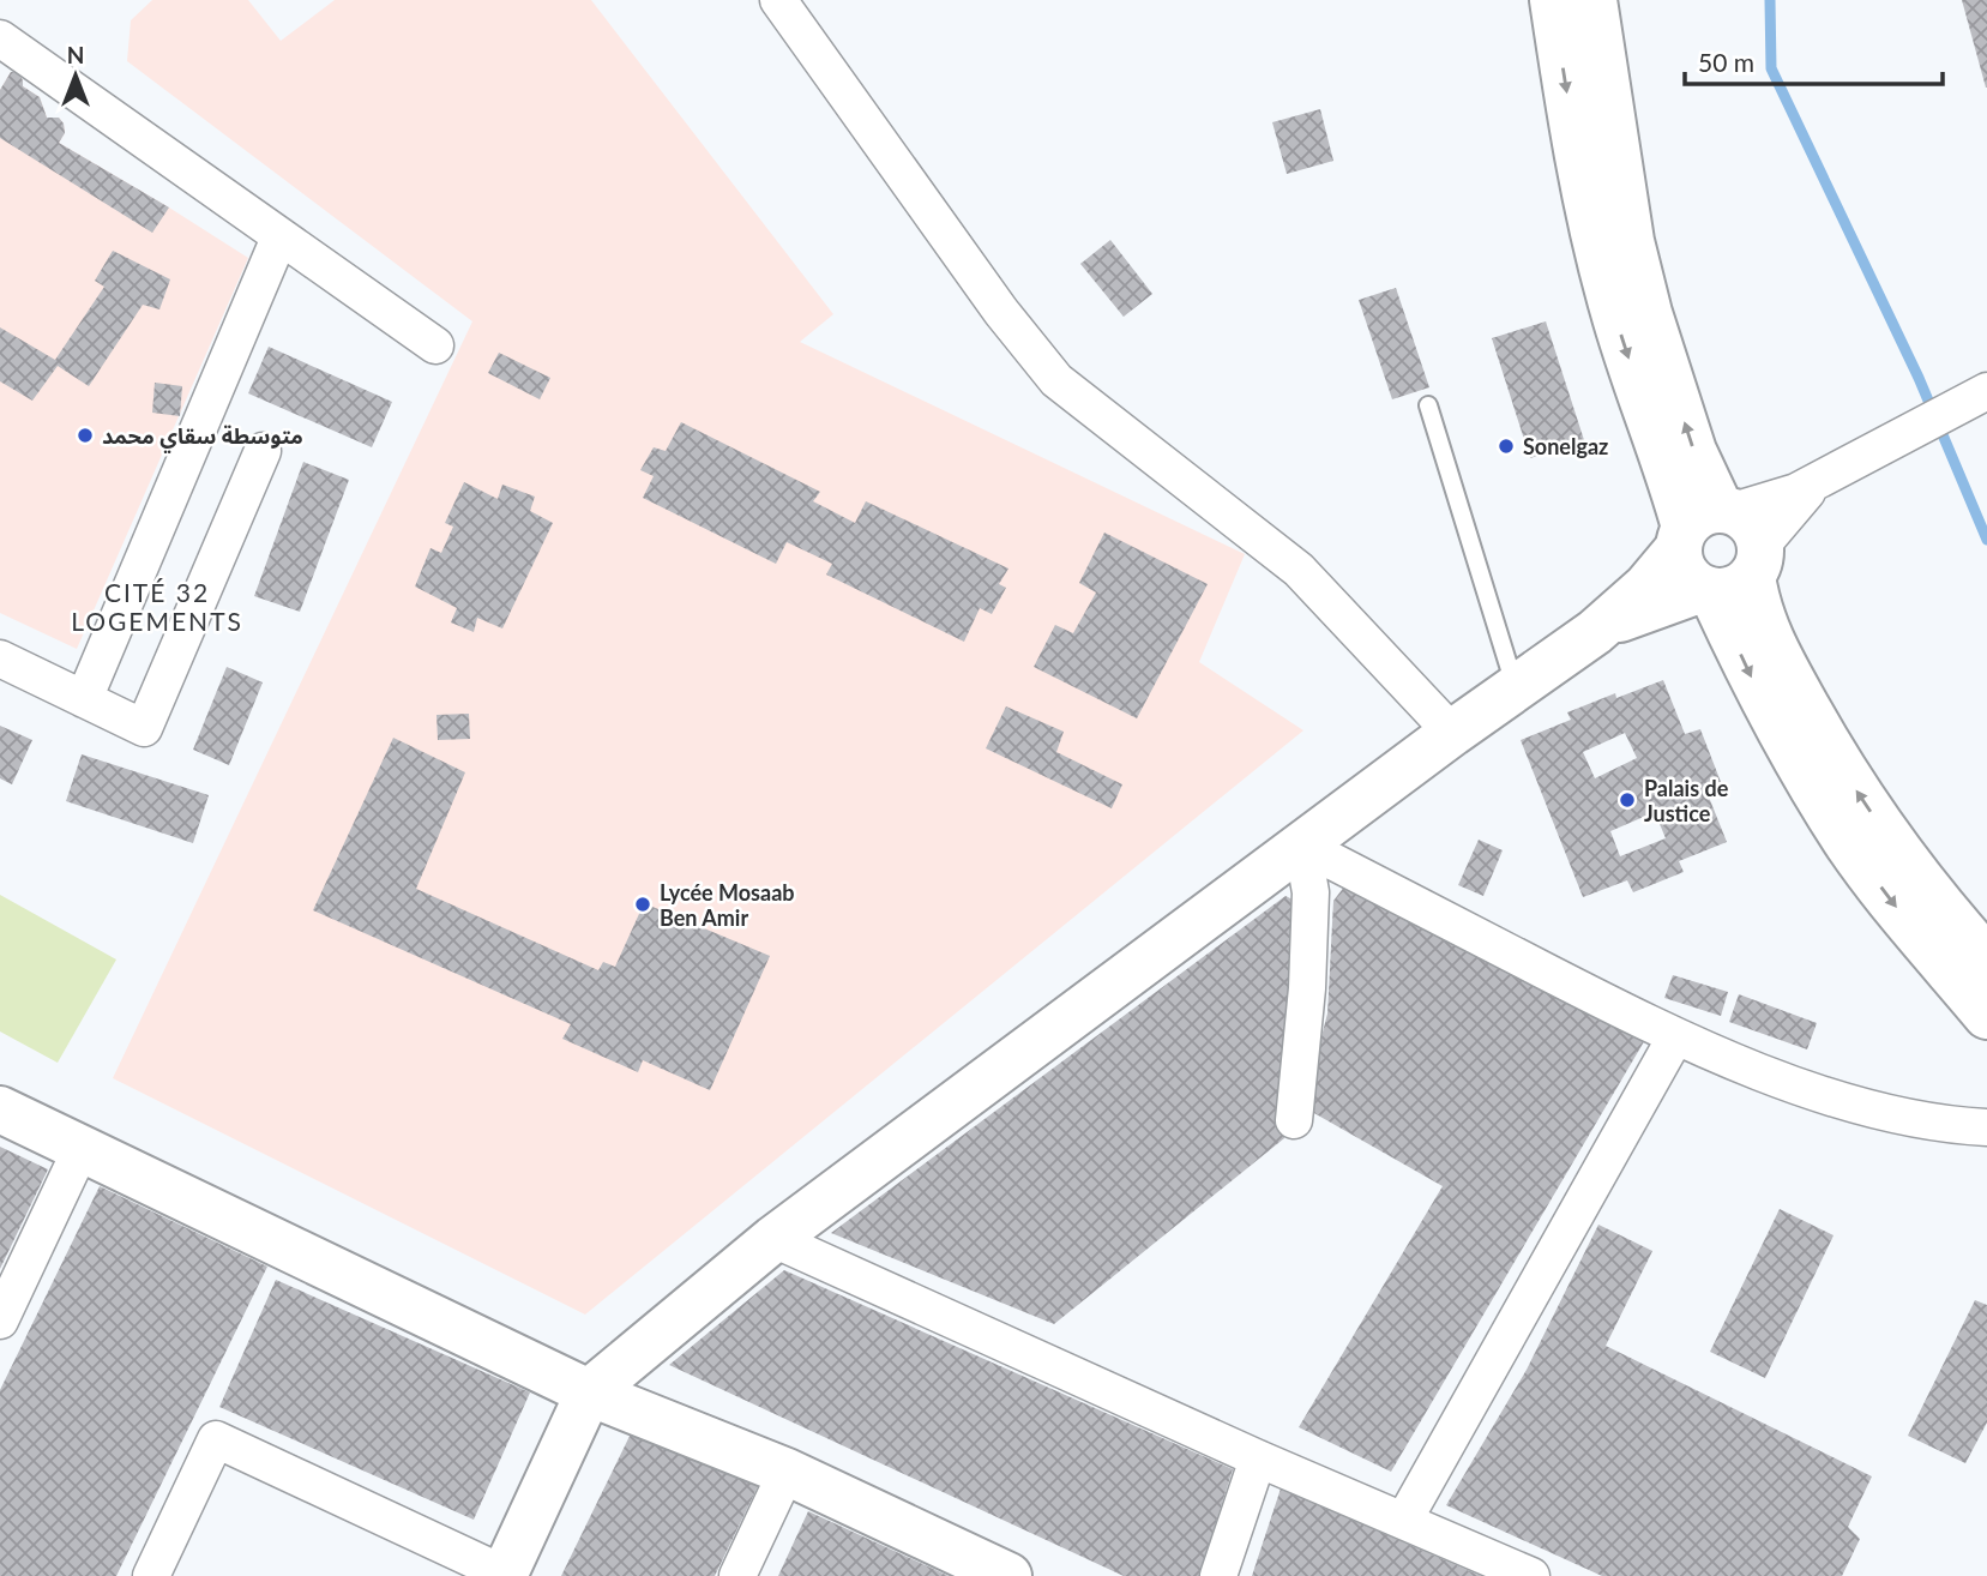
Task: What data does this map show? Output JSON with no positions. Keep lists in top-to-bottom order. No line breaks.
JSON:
{"districts":["CITÉ 32 LOGEMENTS"],"places":["متوسطة سقاي محمد","Sonelgaz","Palais de Justice","Lycée Mosaab Ben Amir"],"scale_bar":"50 m","north":"top"}
